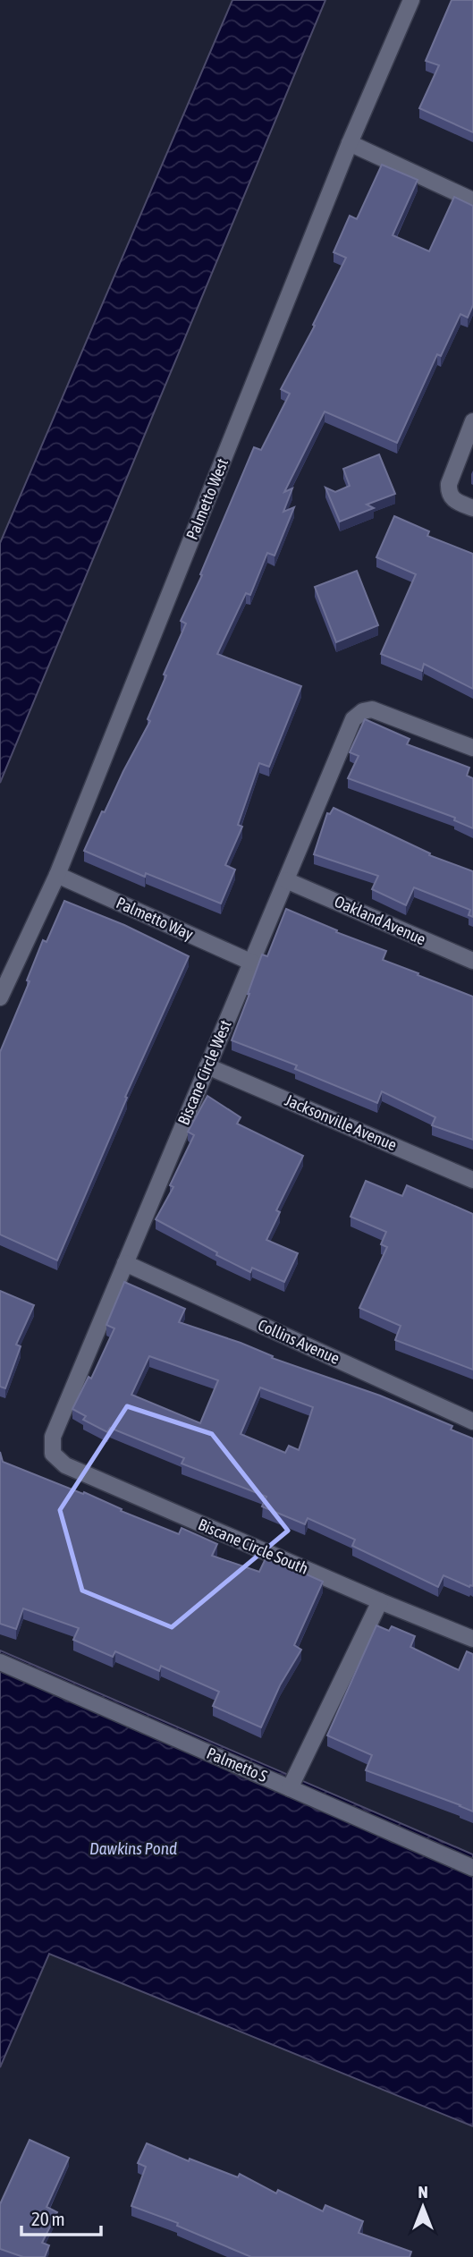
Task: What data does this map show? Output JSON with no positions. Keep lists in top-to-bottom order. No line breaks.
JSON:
{"streets":{"street":["Palmetto West","Palmetto Way","Oakland Avenue","Biscane Circle West","Jacksonville Avenue","Collins Avenue","Biscane Circle South","Palmetto S"]},"crossings":[["Palmetto West","Palmetto Way"],["Palmetto Way","Biscane Circle West"],["Oakland Avenue","Biscane Circle West"],["Biscane Circle West","Jacksonville Avenue"],["Biscane Circle West","Collins Avenue"],["Biscane Circle West","Biscane Circle South"]],"water":["Dawkins Pond"],"scale_bar":"20 m","north":"top"}
